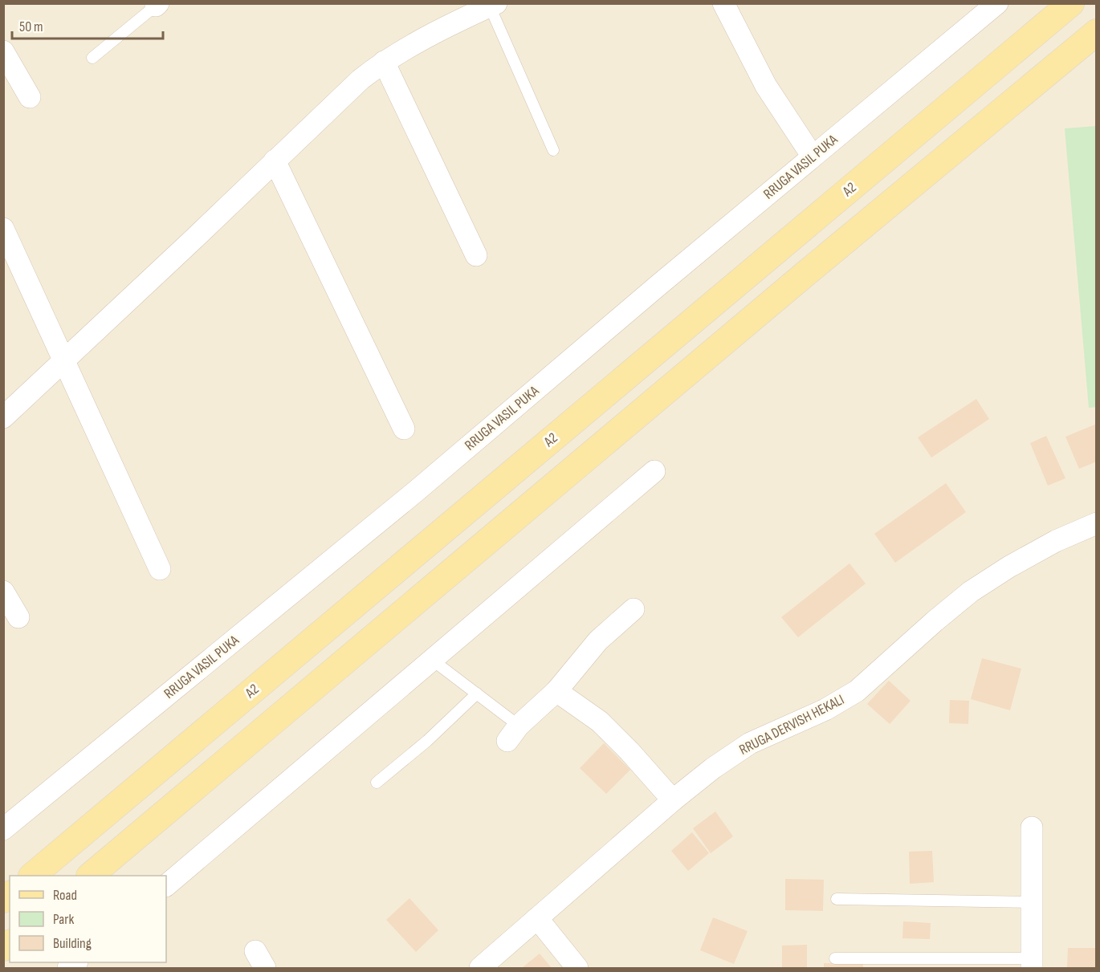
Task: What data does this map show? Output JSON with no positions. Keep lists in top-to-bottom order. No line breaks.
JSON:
{"streets":{"main road":["A2"],"street":["RRUGA VASIL PUKA","RRUGA DERVISH HEKALI"]},"legend":["Road","Park","Building"],"scale_bar":"50 m"}
